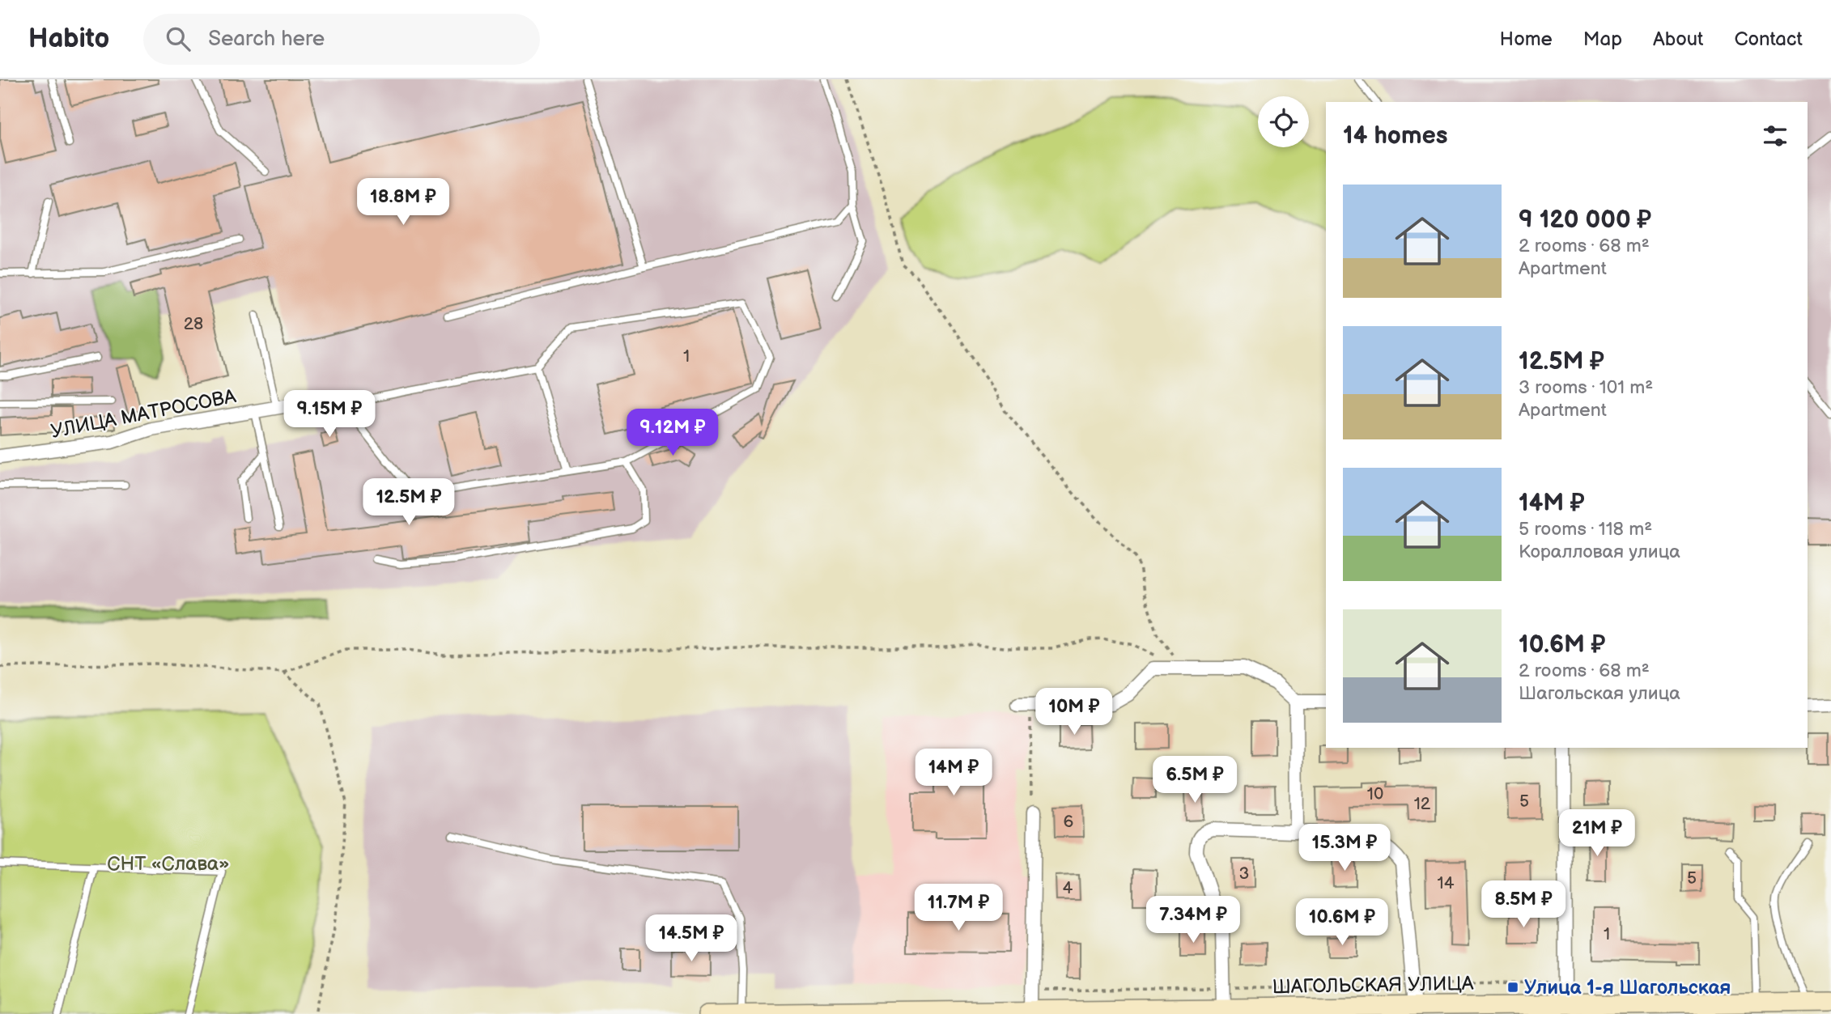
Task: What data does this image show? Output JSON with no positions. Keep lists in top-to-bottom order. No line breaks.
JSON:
{"streets":{"main road":["ШАГОЛЬСКАЯ УЛИЦА"],"street":["УЛИЦА МАТРОСОВА"]},"parks":["СНТ «Слава»"],"places":{"transit":["Улица 1-я Шагольская"]},"house_numbers":["28","1","10","5","12","6","3","5","14","4","1"],"page":{"header":"Habito","search":"Search here","nav":["Home","Map","About","Contact"],"heading":"14 homes","list":[{"name":"9 120 000 ₽","note":"2 rooms · 68 m² · Apartment"},{"name":"12.5M ₽","note":"3 rooms · 101 m² · Apartment"},{"name":"14M ₽","note":"5 rooms · 118 m² · Коралловая улица"},{"name":"10.6M ₽","note":"2 rooms · 68 m² · Шагольская улица"}],"price":["18.8M ₽","9.15M ₽","9.12M ₽","12.5M ₽","10M ₽","14M ₽","6.5M ₽","21M ₽","15.3M ₽","8.5M ₽","11.7M ₽","7.34M ₽","10.6M ₽","14.5M ₽"]}}
